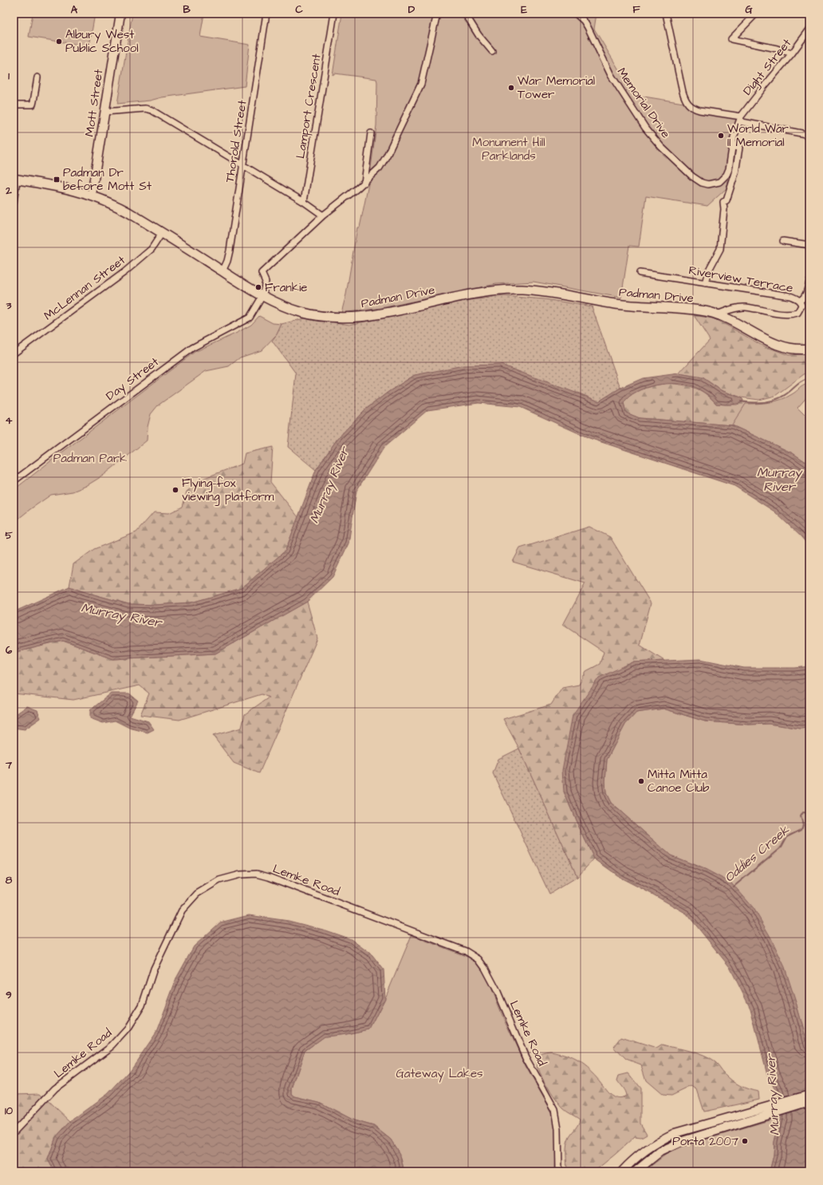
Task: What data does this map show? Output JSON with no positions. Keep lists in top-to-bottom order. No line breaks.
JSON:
{"streets":{"main road":["Mott Street","Padman Drive"],"street":["Dight Street","Memorial Drive","Lamport Crescent","Thorold Street","Riverview Terrace","McLennan Street","Day Street","Lemke Road"]},"crossings":[["Dight Street","Memorial Drive"],["Mott Street","Padman Drive"],["Thorold Street","Padman Drive"],["Riverview Terrace","Padman Drive"],["McLennan Street","Padman Drive"],["Padman Drive","Day Street"]],"water":["Murray River","Oddies Creek"],"parks":["Monument Hill Parklands","Padman Park","Gateway Lakes"],"places":{"other":["Albury West Public School","War Memorial Tower","World War II Memorial","Frankie","Flying-fox viewing platform","Mitta Mitta Canoe Club","Porta 2007"],"transit":["Padman Dr before Mott St"]},"grid":{"columns":["A","B","C","D","E","F","G"],"rows":["1","2","3","4","5","6","7","8","9","10"]}}
